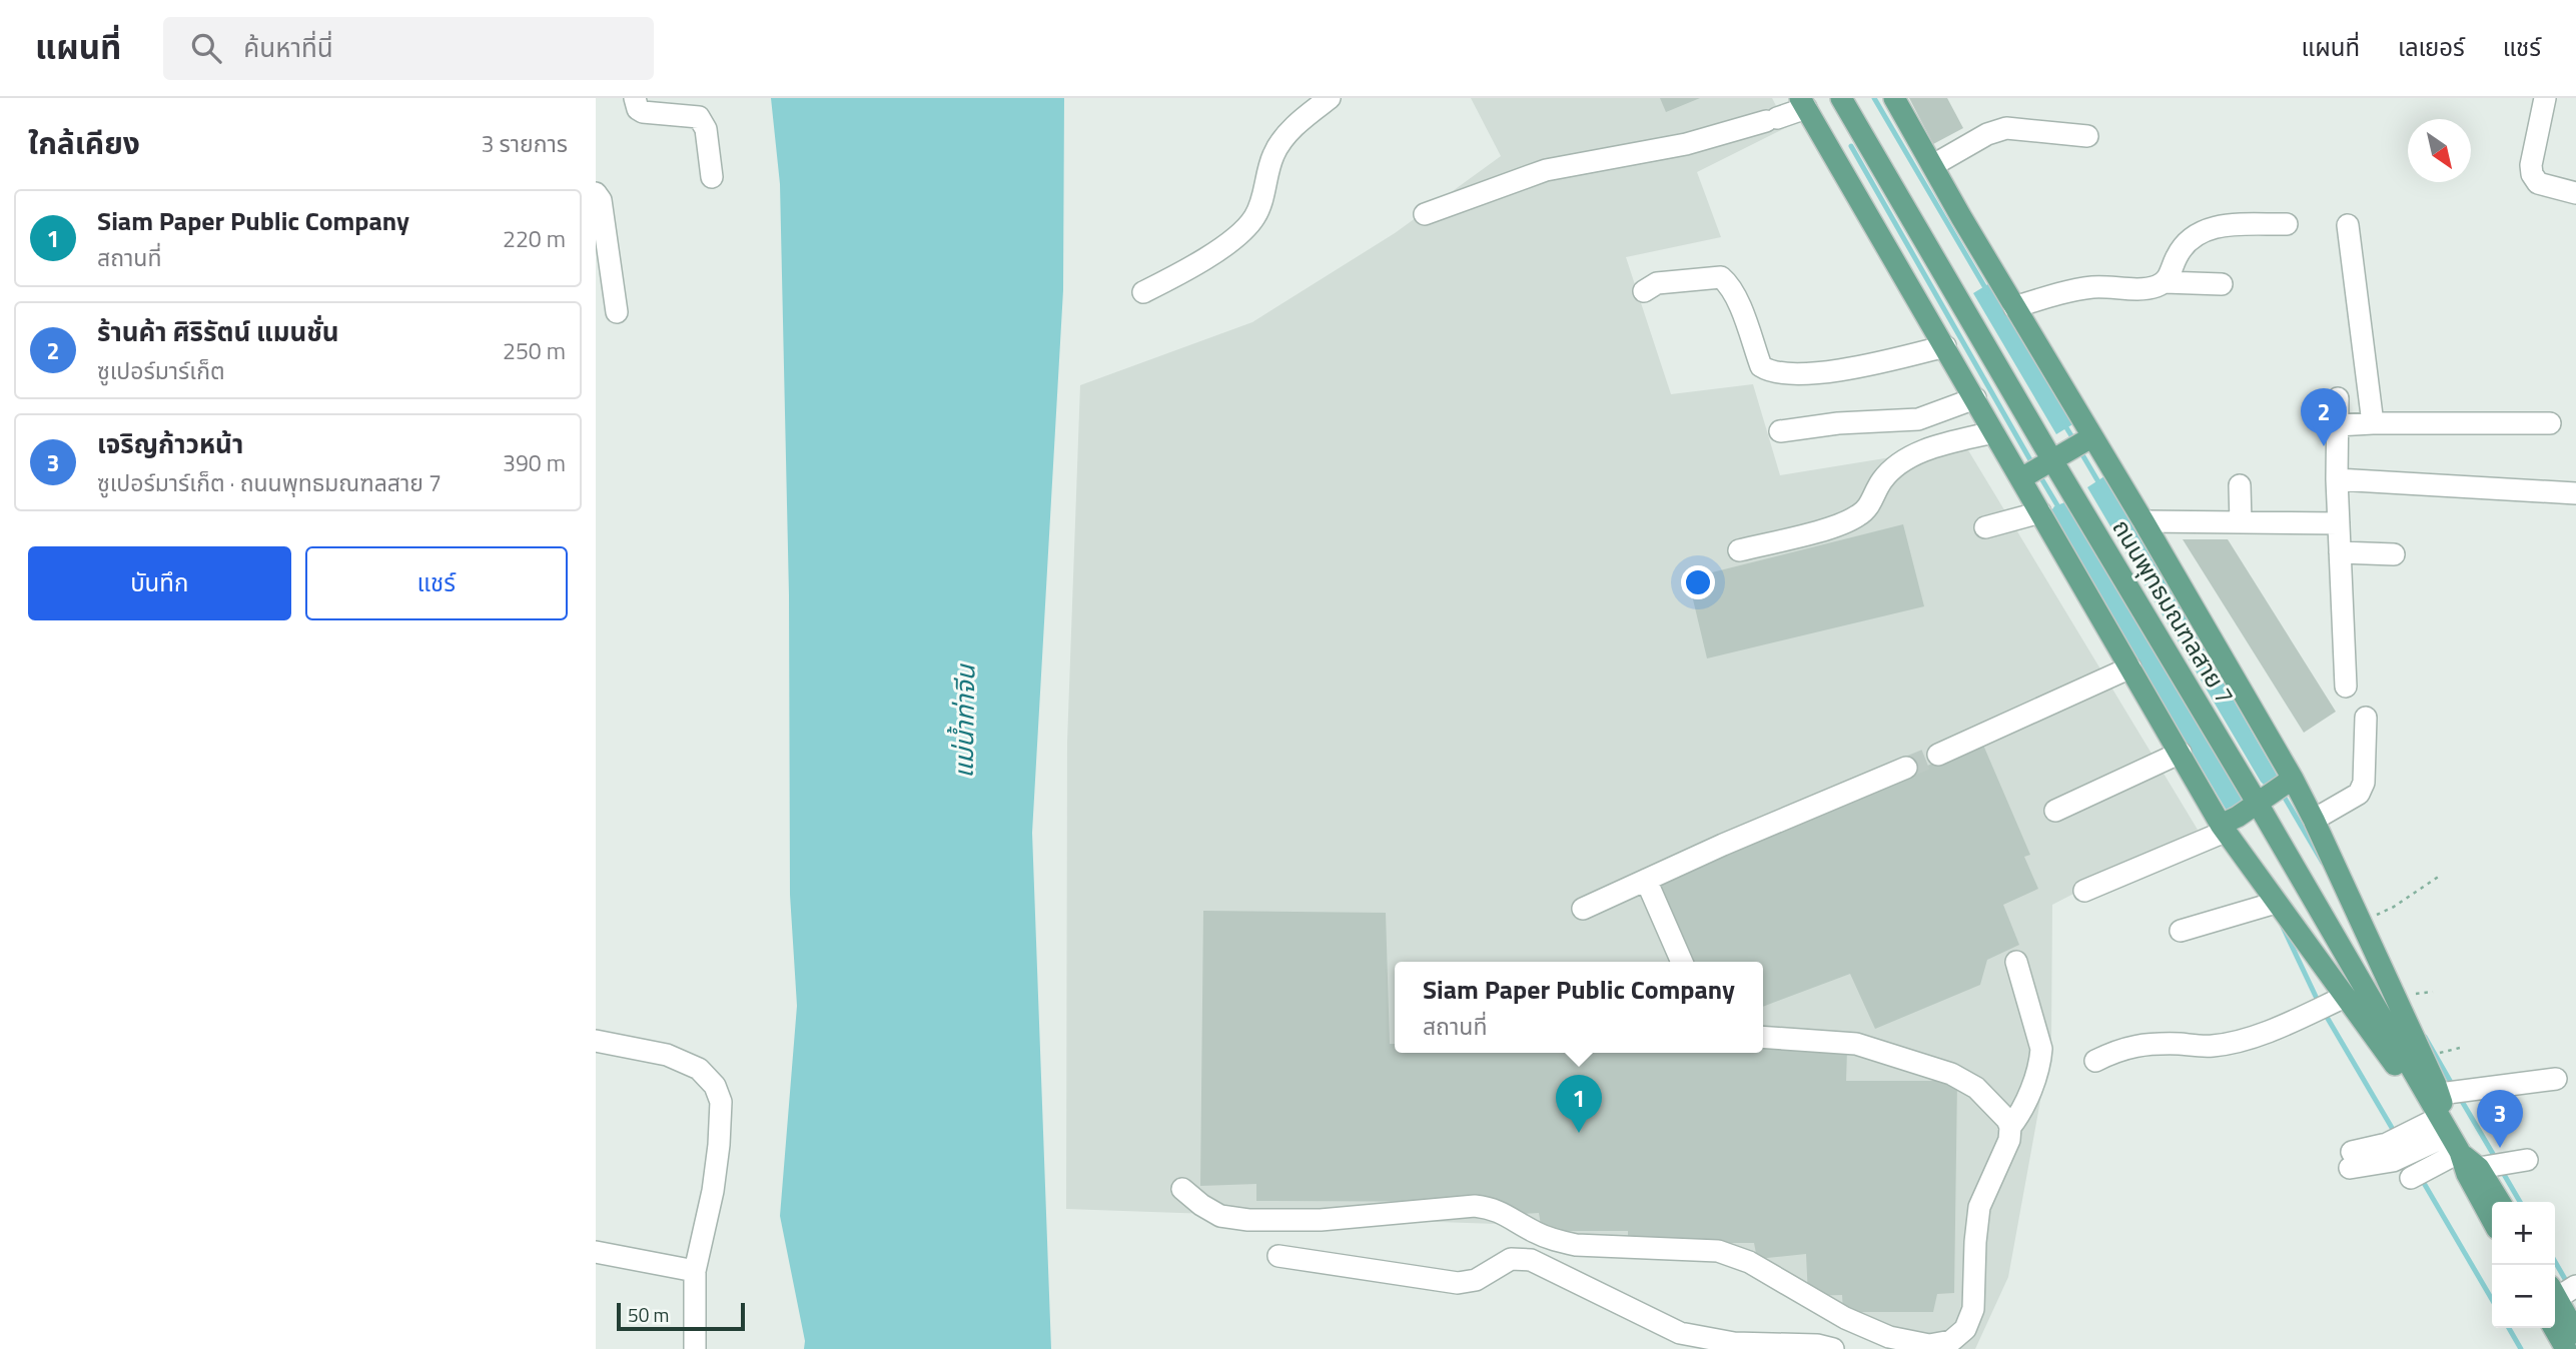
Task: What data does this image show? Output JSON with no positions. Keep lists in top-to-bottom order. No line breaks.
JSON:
{"streets":{"main road":["ถนนพุทธมณฑลสาย 7"]},"water":["แม่น้ำท่าจีน"],"scale_bar":"50 m","north":"bottom right","page":{"header":"แผนที่","search":"ค้นหาที่นี่","nav":["แผนที่","เลเยอร์","แชร์"],"heading":["ใกล้เคียง","3 รายการ"],"list":[{"mark":"1","name":"Siam Paper Public Company","note":"สถานที่","value":"220 m"},{"mark":"2","name":"ร้านค้า ศิริรัตน์ แมนชั่น","note":"ซูเปอร์มาร์เก็ต","value":"250 m"},{"mark":"3","name":"เจริญก้าวหน้า","note":"ซูเปอร์มาร์เก็ต · ถนนพุทธมณฑลสาย 7","value":"390 m"}],"pins":["2","1","3"],"buttons":["บันทึก","แชร์"],"popup":["Siam Paper Public Company","สถานที่"],"map_buttons":["+","−"],"scale":"50 m"}}
